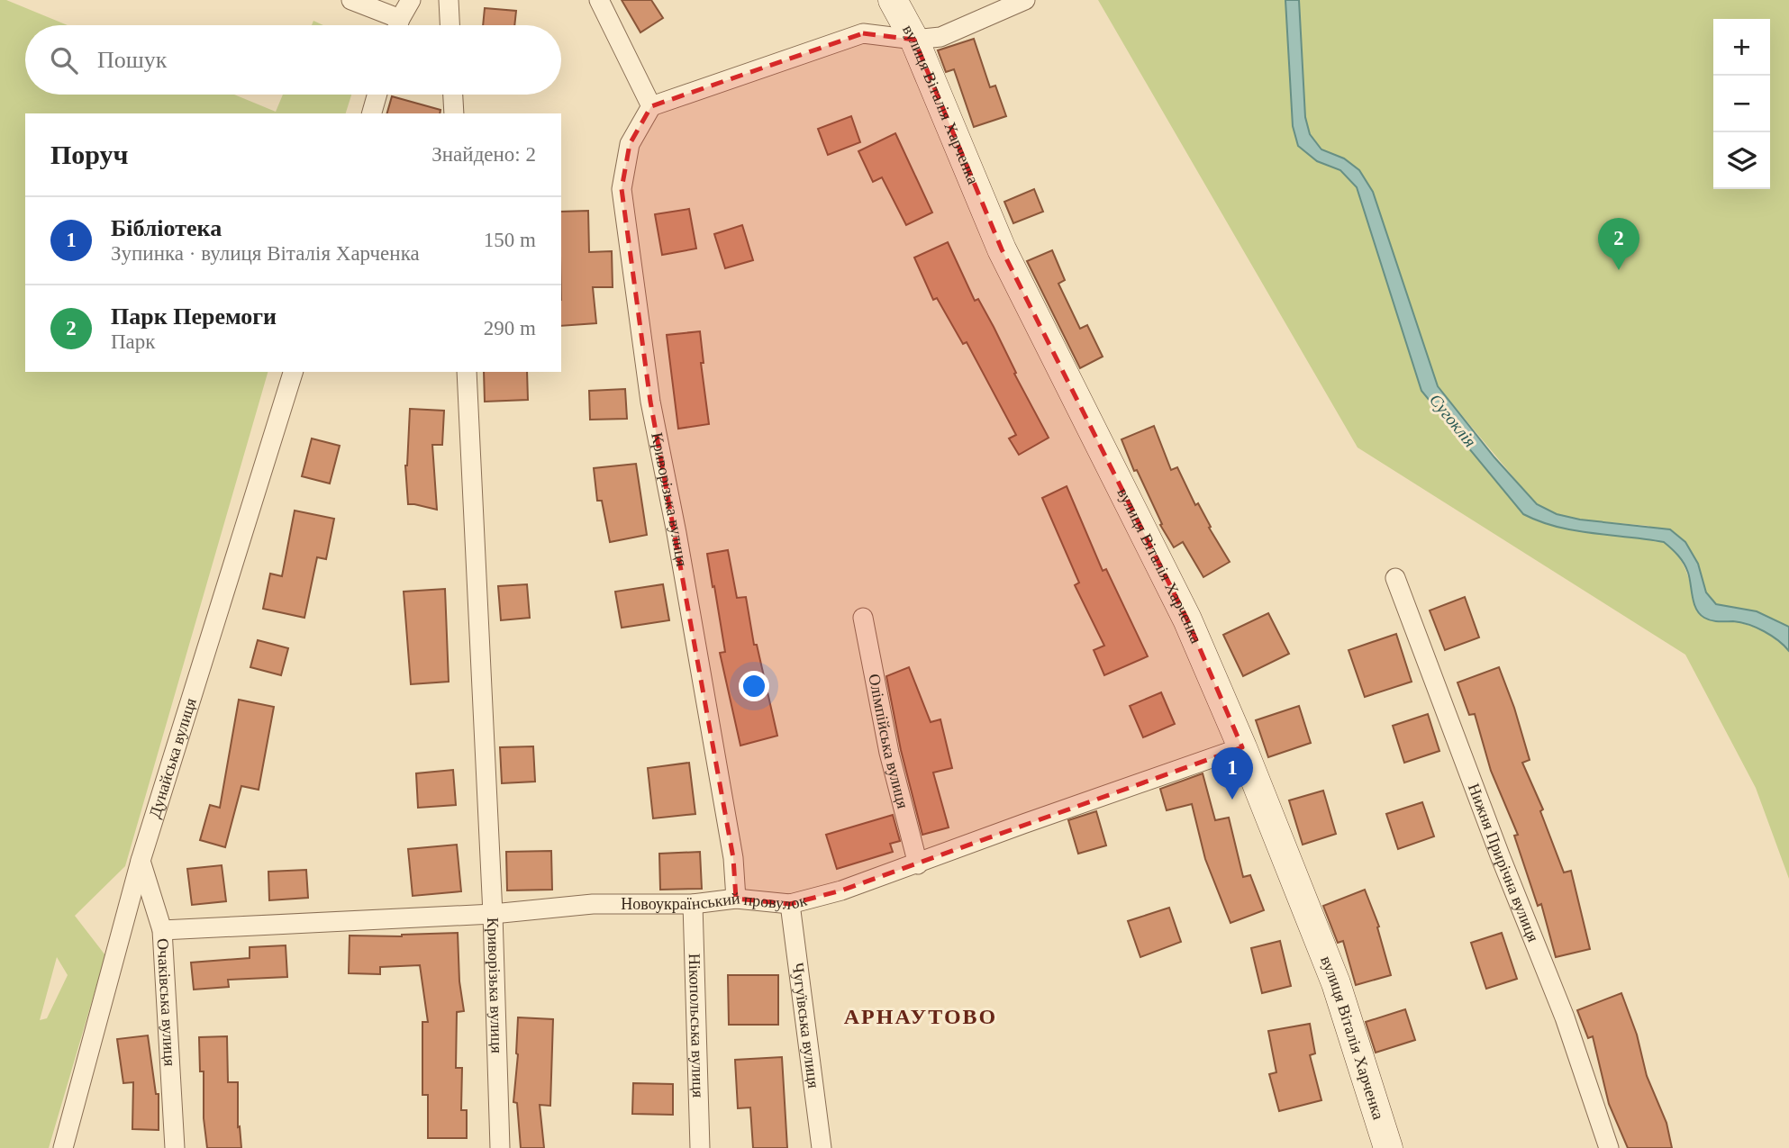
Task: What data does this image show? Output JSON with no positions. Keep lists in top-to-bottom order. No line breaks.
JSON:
{"streets":{"street":["вулиця Віталія Харченка","Криворізька вулиця","Олімпійська вулиця","Дунайська вулиця","Нижня Прирічна вулиця","Новоукраїнський провулок","Очаківська вулиця","Нікопольська вулиця","Чугуївська вулиця"]},"crossings":[["вулиця Віталія Харченка","Новоукраїнський провулок"],["Криворізька вулиця","Новоукраїнський провулок"],["Олімпійська вулиця","Новоукраїнський провулок"],["Дунайська вулиця","Очаківська вулиця"],["Новоукраїнський провулок","Очаківська вулиця"],["Новоукраїнський провулок","Нікопольська вулиця"],["Новоукраїнський провулок","Чугуївська вулиця"]],"districts":["АРНАУТОВО"],"water":["Сугоклія"],"page":{"map_buttons":["+","−"],"search":"Пошук","heading":["Поруч","Знайдено: 2"],"list":[{"mark":"1","name":"Бібліотека","note":"Зупинка · вулиця Віталія Харченка","value":"150 m"},{"mark":"2","name":"Парк Перемоги","note":"Парк","value":"290 m"}],"pins":["2","1"]}}
